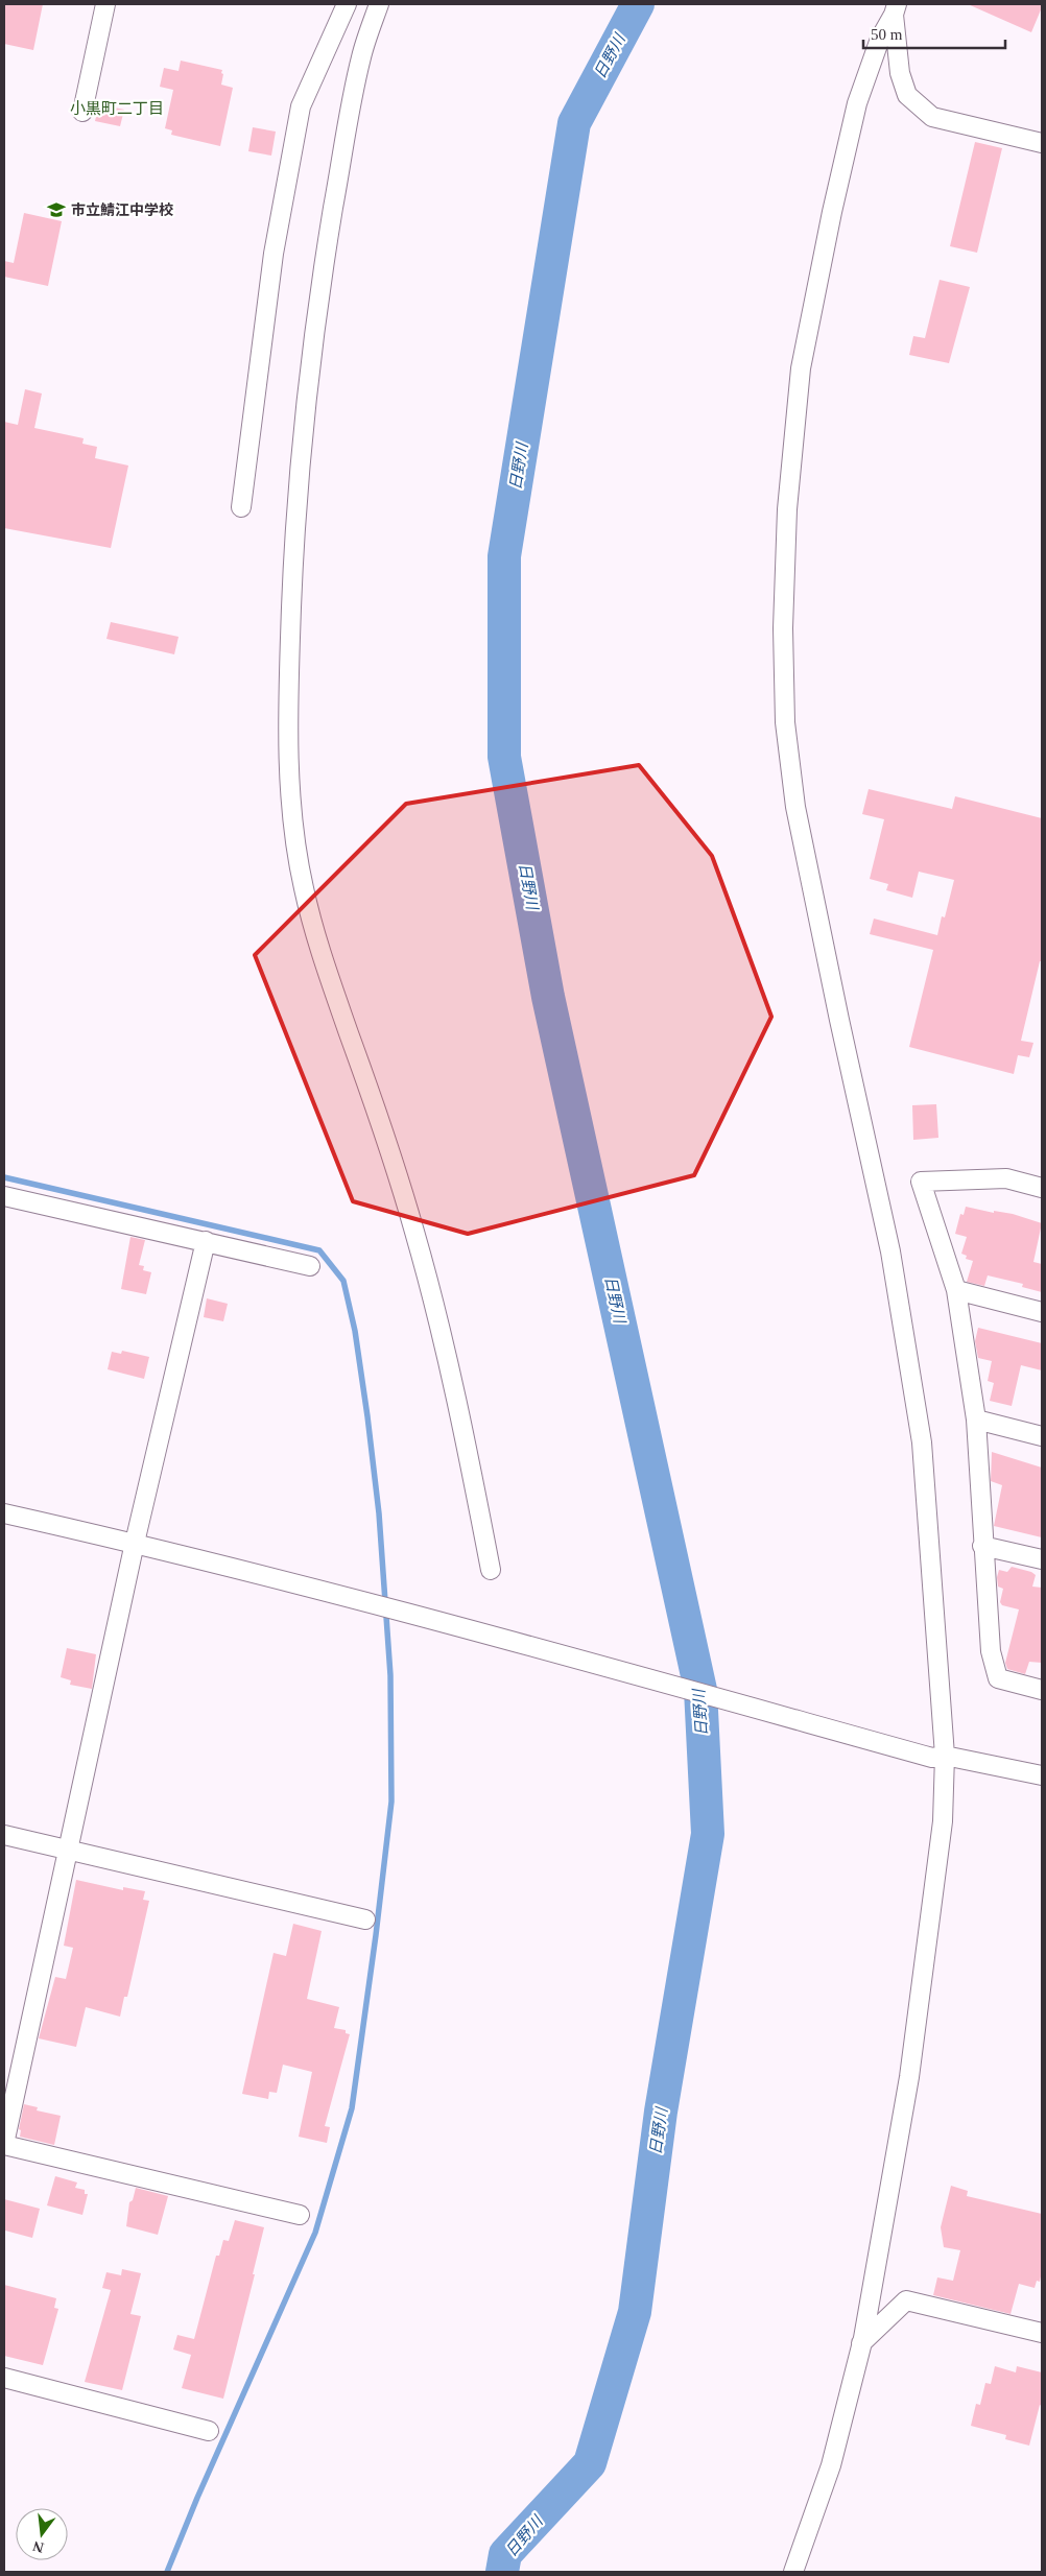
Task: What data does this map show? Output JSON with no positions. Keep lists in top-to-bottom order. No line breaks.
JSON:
{"districts":["小黒町二丁目"],"water":["日野川"],"places":{"school or university":["市立鯖江中学校"]},"scale_bar":"50 m","north":"bottom"}
